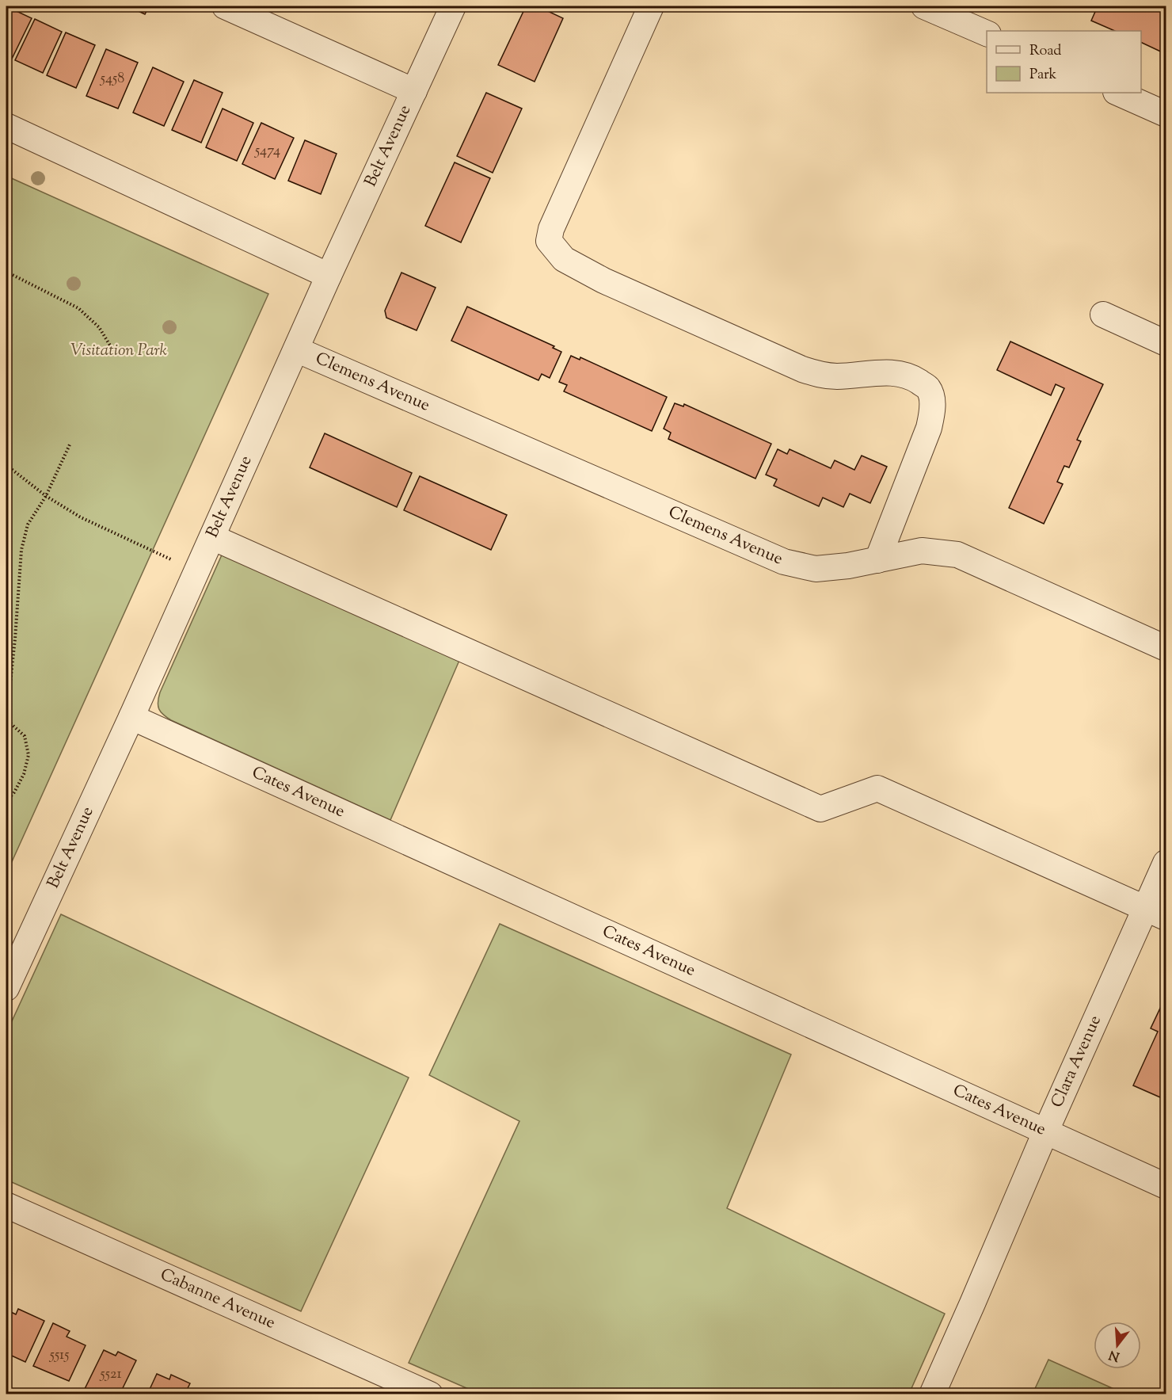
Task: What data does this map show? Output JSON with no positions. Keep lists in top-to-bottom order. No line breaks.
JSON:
{"streets":{"street":["Belt Avenue","Clemens Avenue","Cates Avenue","Clara Avenue","Cabanne Avenue"]},"crossings":[["Belt Avenue","Clemens Avenue"],["Belt Avenue","Cates Avenue"],["Cates Avenue","Clara Avenue"]],"parks":["Visitation Park"],"house_numbers":["5458","5474","5515","5521"],"legend":["Road","Park"],"north":"bottom"}
